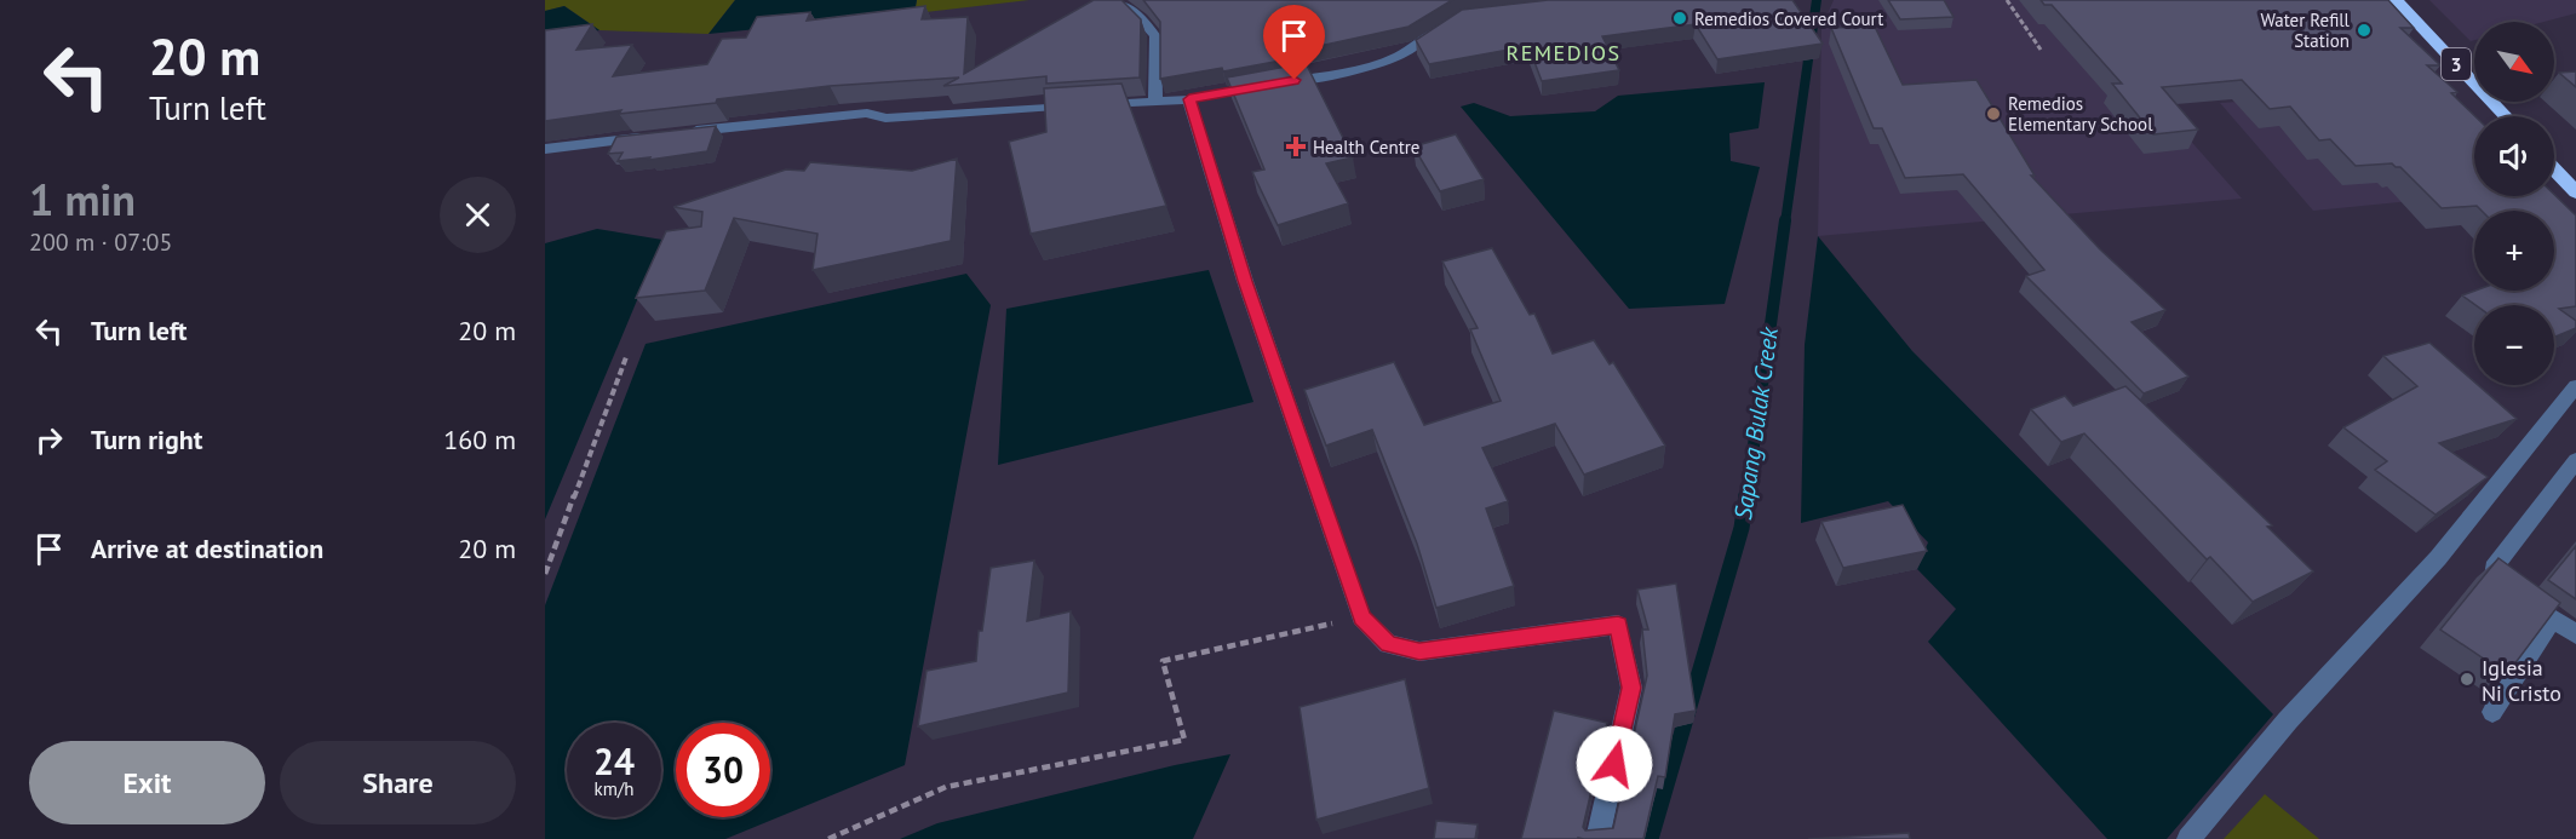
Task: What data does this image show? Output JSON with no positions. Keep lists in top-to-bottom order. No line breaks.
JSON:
{"streets":{"highway":["3"]},"districts":["REMEDIOS"],"water":["Sapang Bulak Creek"],"places":{"other":["Remedios Covered Court","Water Refill Station","Remedios Elementary School","Iglesia Ni Cristo"],"health":["Health Centre"]},"north":"bottom right","page":{"turn":["20 m","Turn left"],"map_buttons":["+","−"],"heading":["1 min","200 m · 07:05"],"list":[{"name":"Turn left","value":"20 m"},{"name":"Turn right","value":"160 m"},{"name":"Arrive at destination","value":"20 m"}],"speed":"24 km/h","limit":"30","buttons":["Exit","Share"]}}
